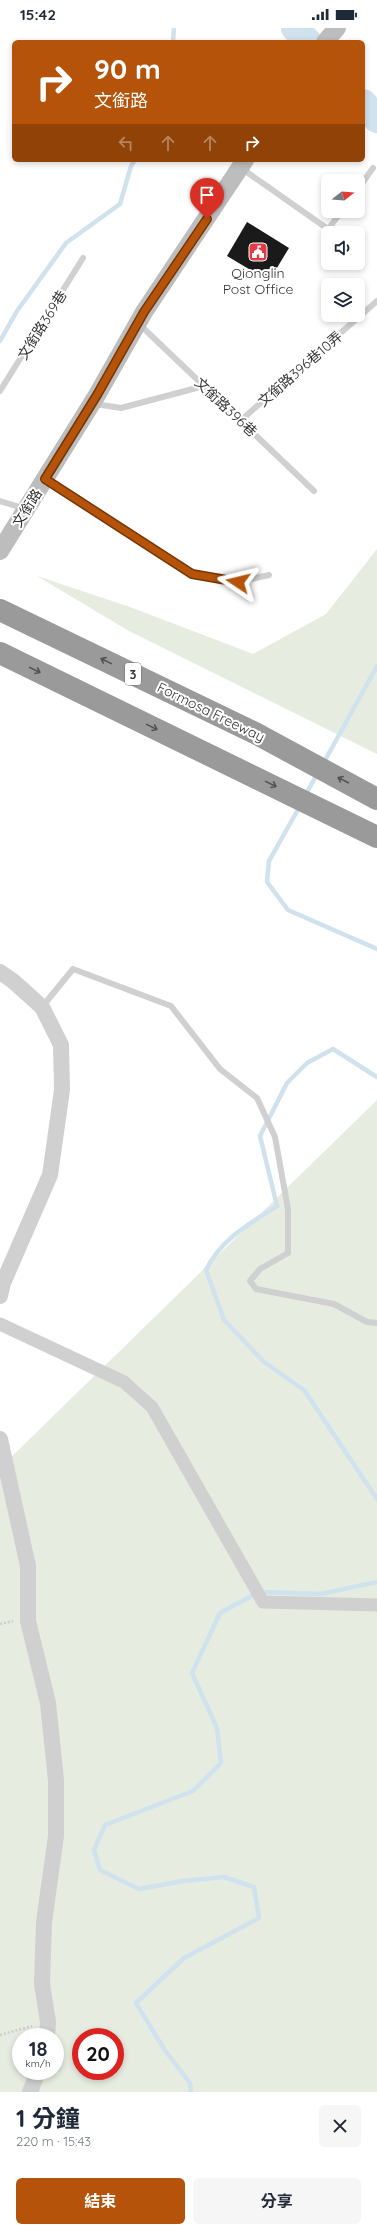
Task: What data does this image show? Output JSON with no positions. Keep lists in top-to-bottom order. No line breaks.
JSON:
{"streets":{"highway":["3","Formosa Freeway"],"main road":["文銜路"],"lane":["文銜路369巷","文銜路396巷10弄","文銜路396巷"]},"crossings":[["文銜路396巷10弄","文銜路396巷"],["文銜路396巷","文銜路"]],"places":{"public building":["Qionglin Post Office"]},"north":"right","page":{"status":"15:42","turn":["90 m","文銜路"],"speed":"18 km/h","limit":"20","heading":["1 分鐘","220 m · 15:43"],"buttons":["結束","分享"]}}
